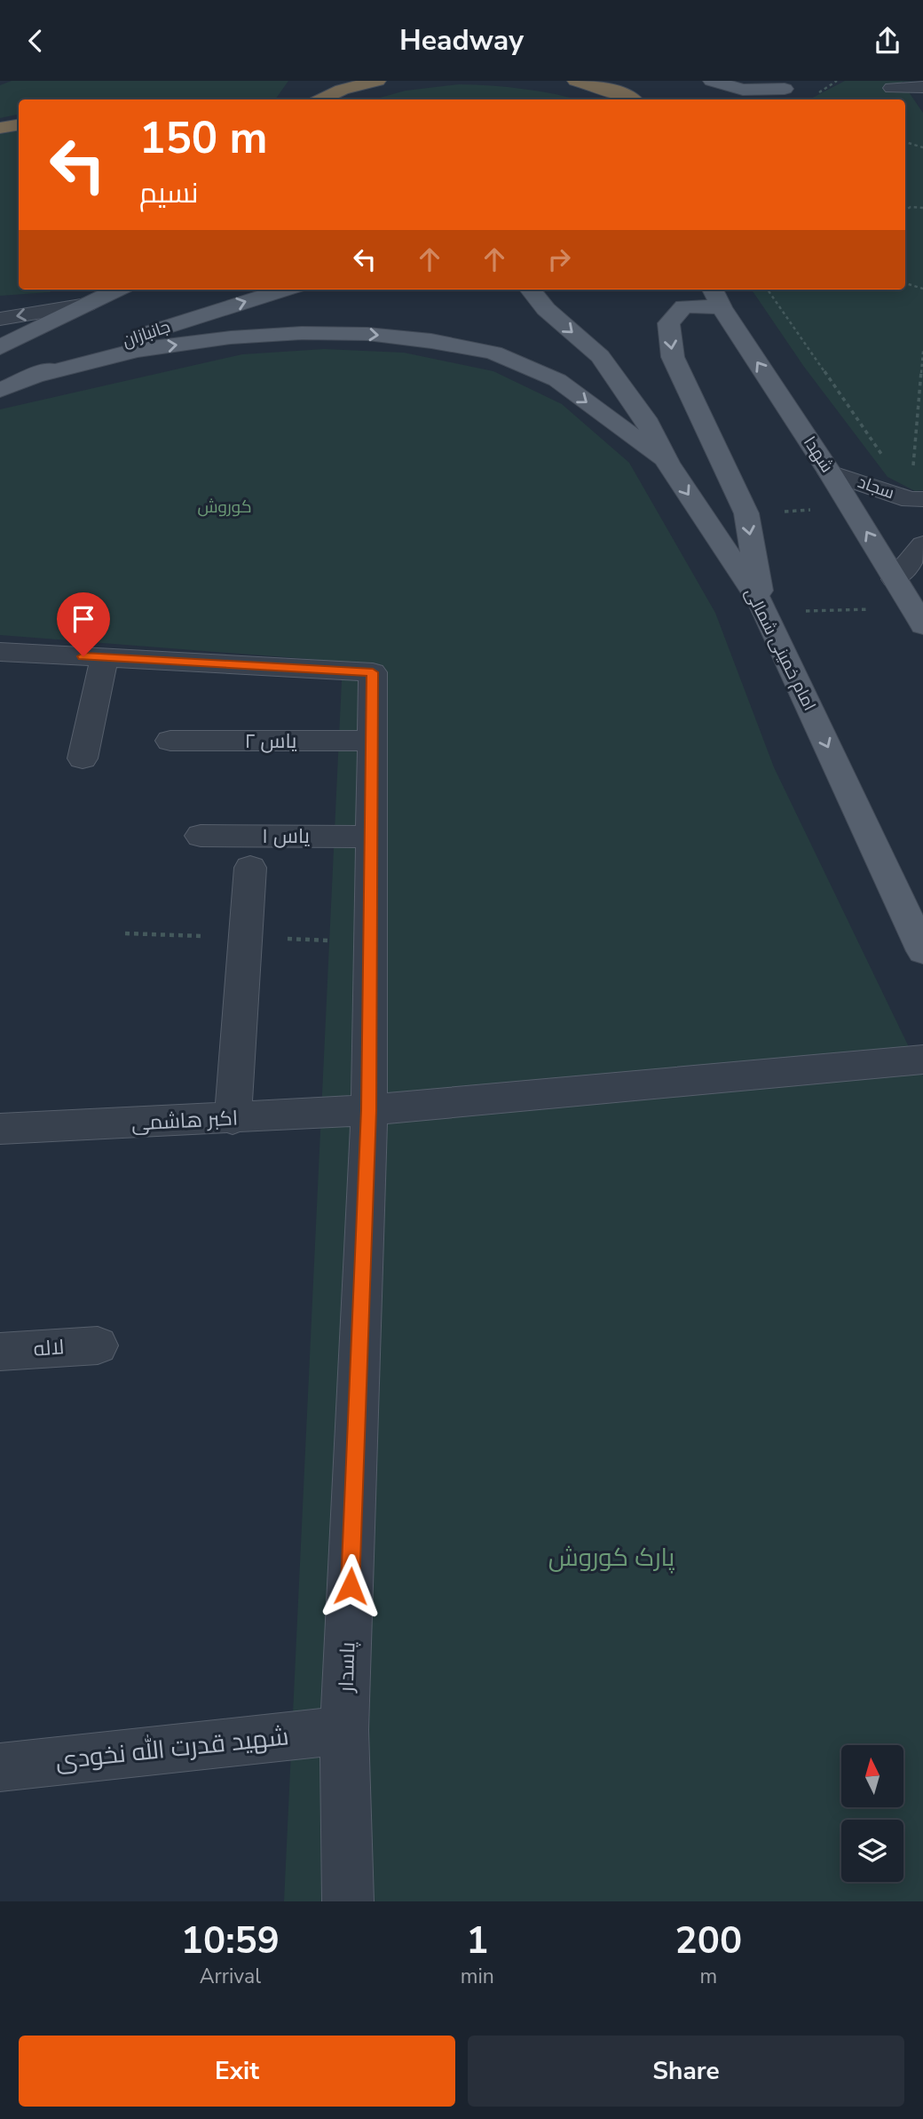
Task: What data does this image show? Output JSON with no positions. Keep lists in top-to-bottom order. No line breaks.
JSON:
{"streets":{"main road":["جانبازان","شهدا","امام خمینی شمالی"],"street":["سجاد","یاس ۲","یاس ۱","اکبر هاشمی","لاله","پاسدار","شهید قدرت الله نخودی"]},"crossings":[["شهدا","سجاد"],["یاس ۲","پاسدار"],["یاس ۱","پاسدار"],["اکبر هاشمی","پاسدار"],["پاسدار","شهید قدرت الله نخودی"]],"one_way":["شهدا","امام خمینی شمالی"],"parks":["کوروش","پارک کوروش"],"north":"top","page":{"header":"Headway","turn":["150 m","نسیم"],"eta":["10:59","Arrival","1","min","200","m"],"buttons":["Exit","Share"]}}
